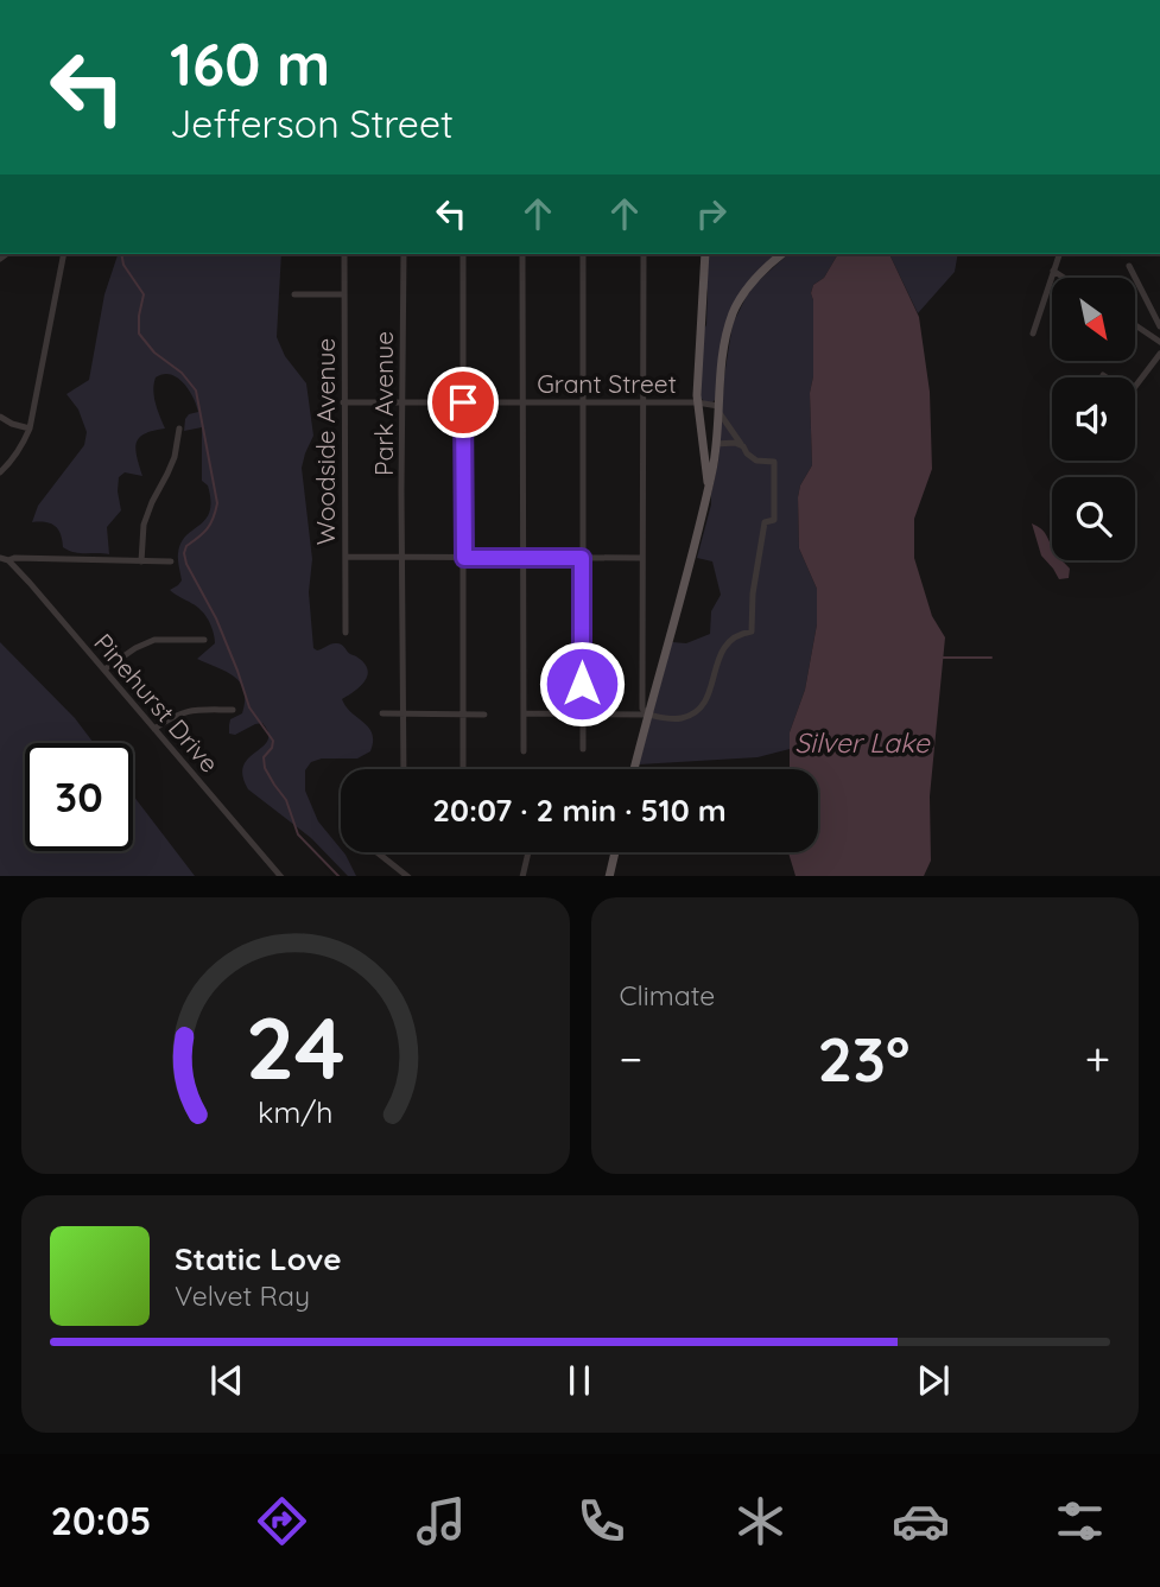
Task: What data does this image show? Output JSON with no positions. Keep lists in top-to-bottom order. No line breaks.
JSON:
{"streets":{"street":["Grant Street","Park Avenue","Woodside Avenue","Pinehurst Drive"]},"crossings":[["Grant Street","Park Avenue"],["Grant Street","Woodside Avenue"]],"water":["Silver Lake"],"north":"bottom right","page":{"turn":["160 m","Jefferson Street"],"limit":"30","trip":"20:07 · 2 min · 510 m","tile":"Climate","heat":["−","23°","+"],"song":["Static Love","Velvet Ray"],"tabs":"20:05","gauge":["24","km/h"]}}
